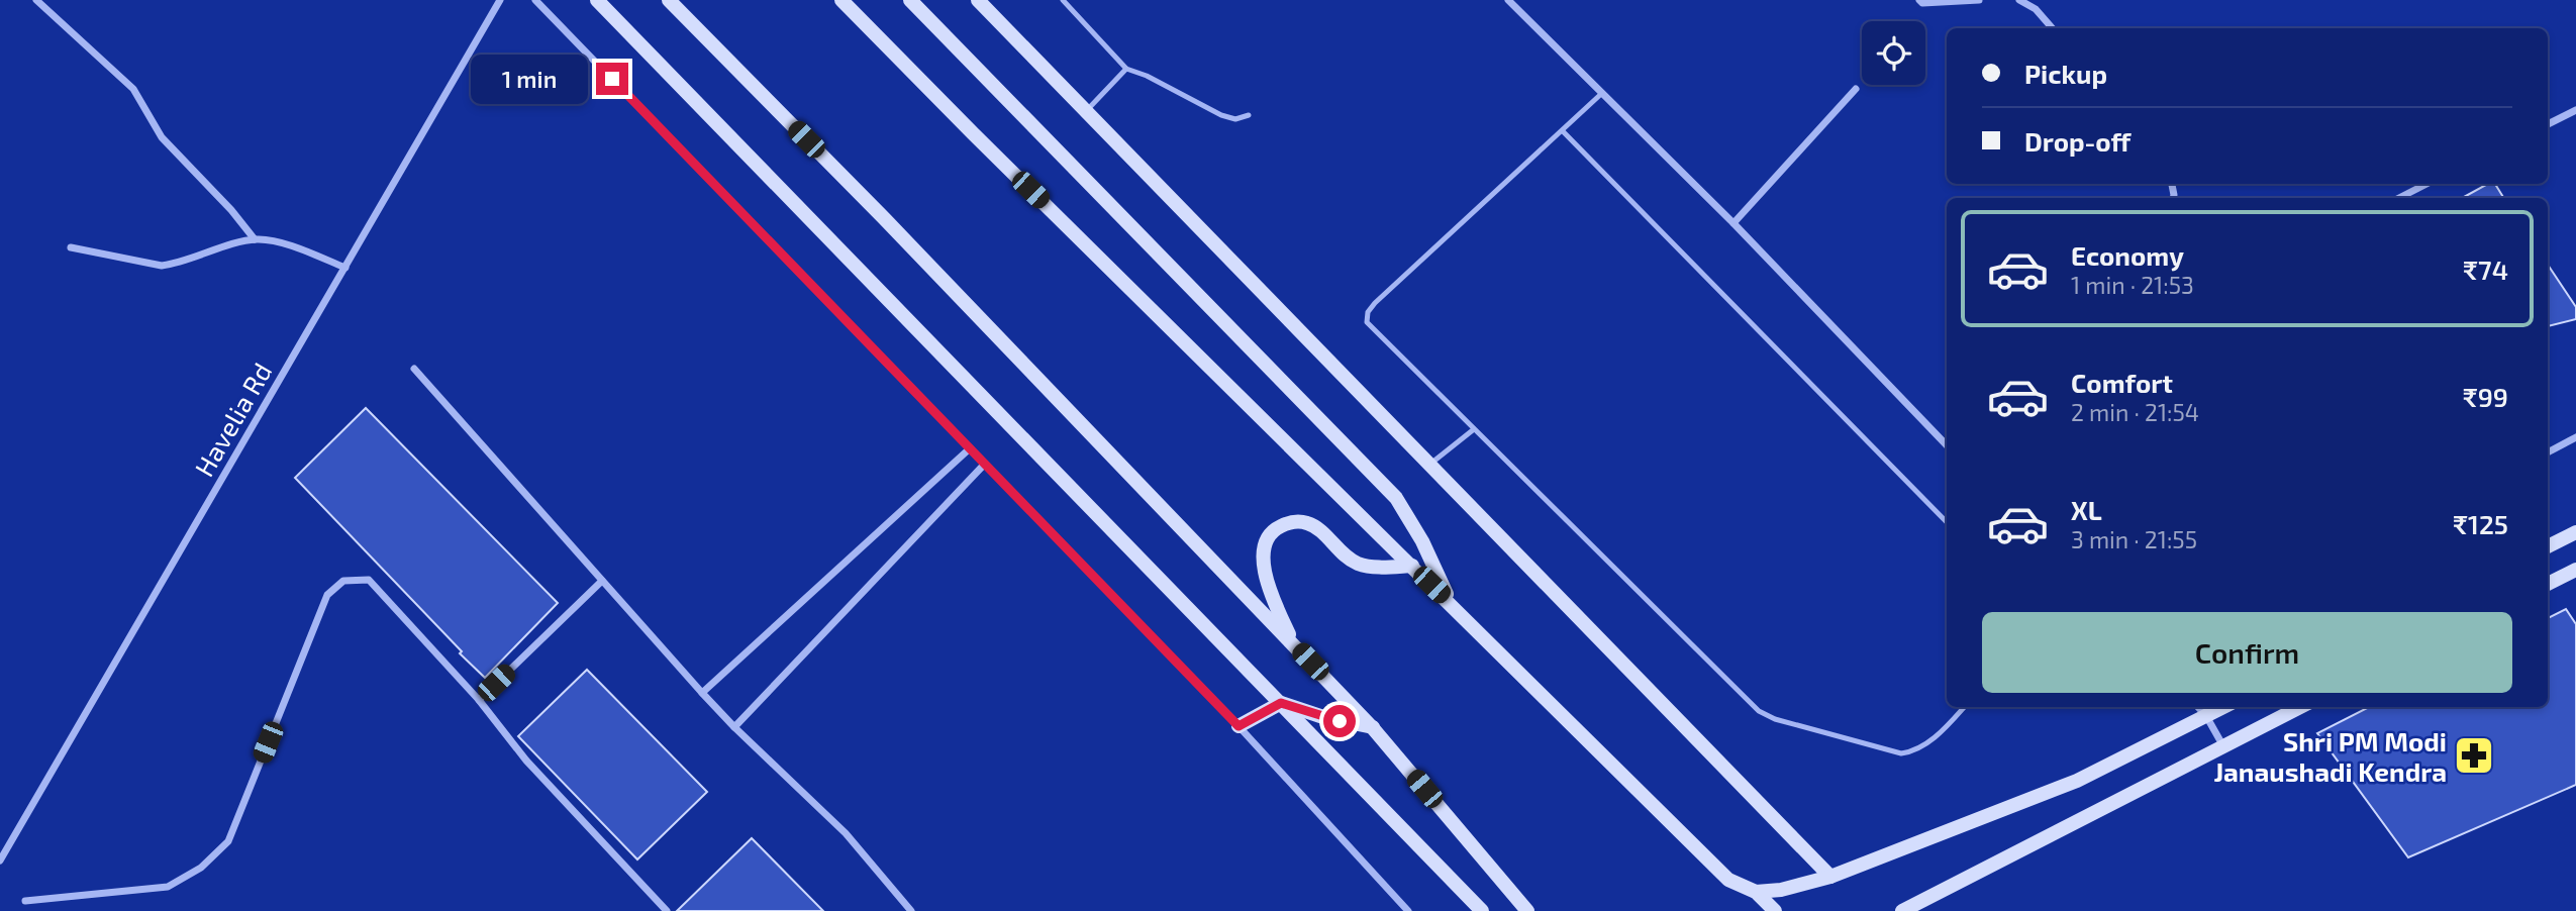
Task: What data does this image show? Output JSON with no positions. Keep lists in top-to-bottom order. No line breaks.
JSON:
{"streets":{"street":["Havelia Rd"]},"places":{"pharmacy":["Shri PM Modi Janaushadi Kendra"]},"page":{"banner":["Pickup","Drop-off"],"bubble":"1 min","list":[{"name":"Economy","note":"1 min · 21:53","value":"₹74"},{"name":"Comfort","note":"2 min · 21:54","value":"₹99"},{"name":"XL","note":"3 min · 21:55","value":"₹125"}],"buttons":"Confirm"}}
